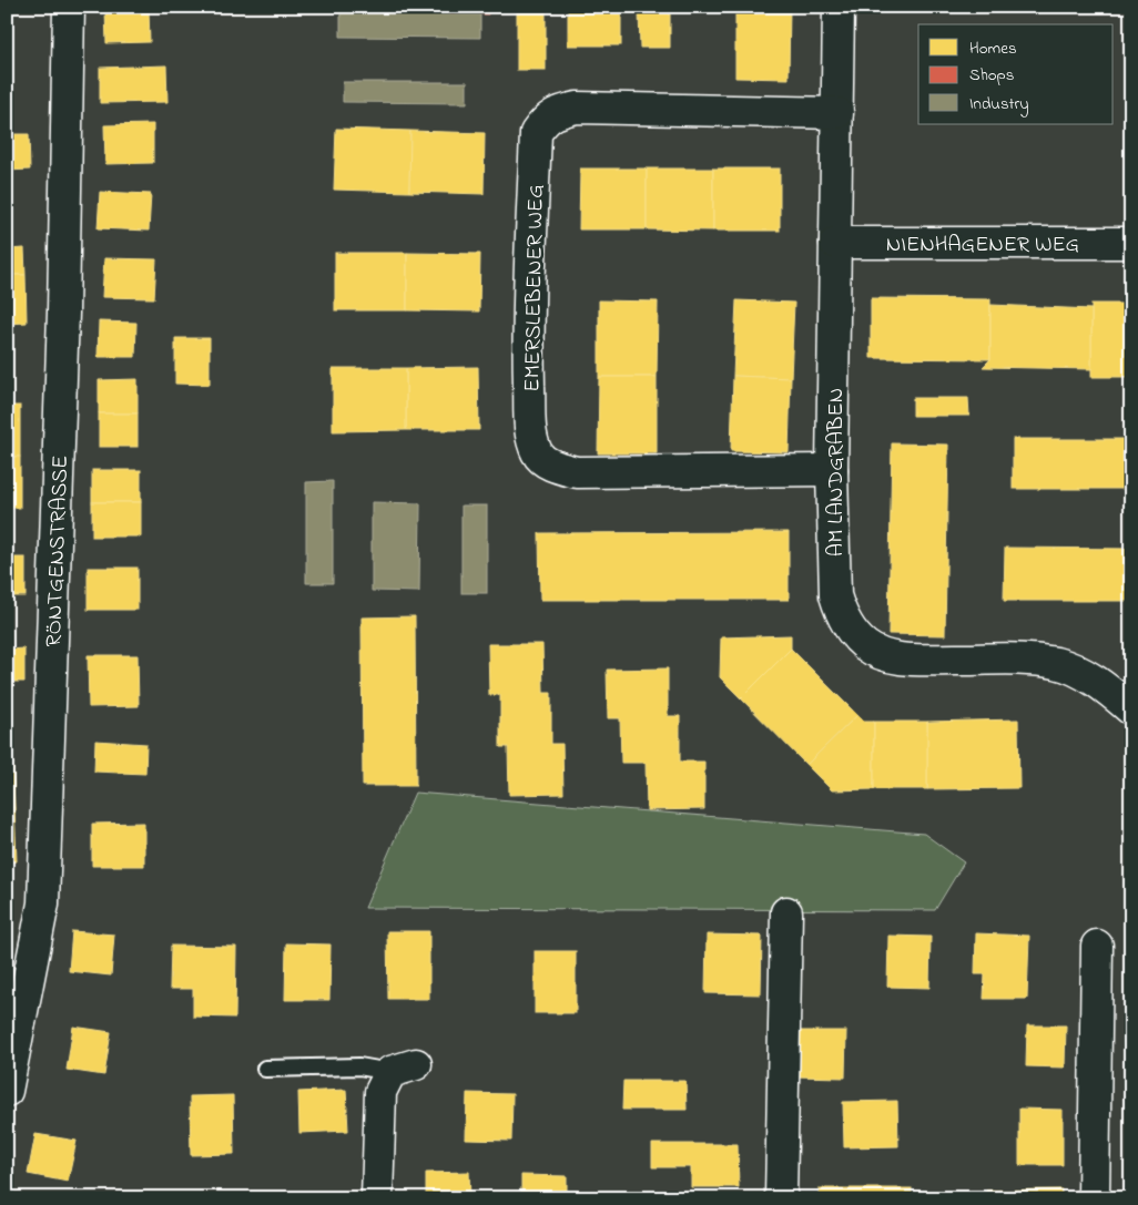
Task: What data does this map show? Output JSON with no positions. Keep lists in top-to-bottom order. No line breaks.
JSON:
{"streets":{"street":["NIENHAGENER WEG","EMERSLEBENER WEG","AM LANDGRABEN","RÖNTGENSTRASSE"]},"crossings":[["NIENHAGENER WEG","AM LANDGRABEN"],["EMERSLEBENER WEG","AM LANDGRABEN"]],"legend":["Homes","Shops","Industry"]}
